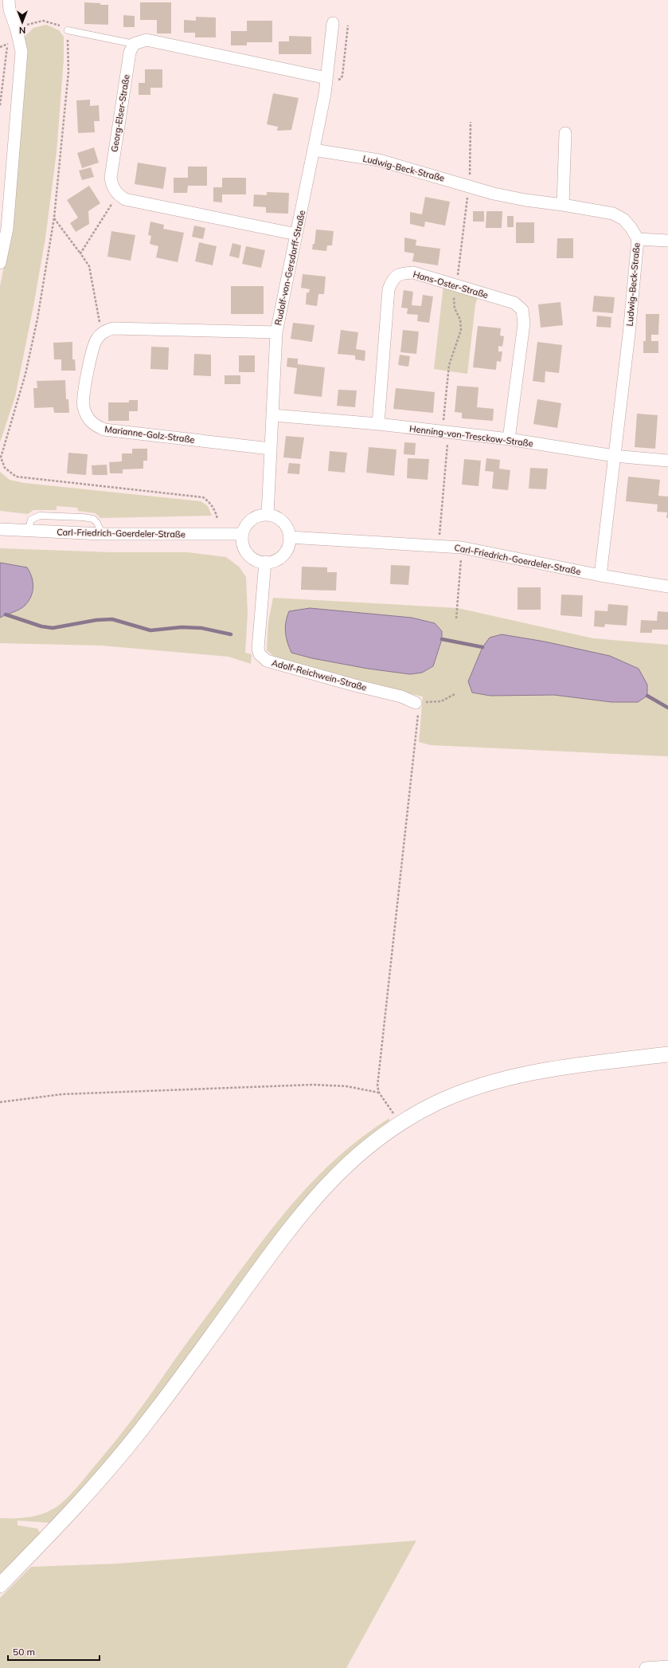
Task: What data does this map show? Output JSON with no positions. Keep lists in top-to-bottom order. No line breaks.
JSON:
{"streets":{"street":["Georg-Elser-Straße","Ludwig-Beck-Straße","Rudolf-von-Gersdorff-Straße","Hans-Oster-Straße","Marianne-Golz-Straße","Henning-von-Tresckow-Straße","Carl-Friedrich-Goerdeler-Straße","Adolf-Reichwein-Straße"]},"crossings":[["Ludwig-Beck-Straße","Rudolf-von-Gersdorff-Straße"],["Ludwig-Beck-Straße","Henning-von-Tresckow-Straße"],["Ludwig-Beck-Straße","Carl-Friedrich-Goerdeler-Straße"],["Rudolf-von-Gersdorff-Straße","Marianne-Golz-Straße"],["Rudolf-von-Gersdorff-Straße","Henning-von-Tresckow-Straße"],["Rudolf-von-Gersdorff-Straße","Carl-Friedrich-Goerdeler-Straße"],["Rudolf-von-Gersdorff-Straße","Adolf-Reichwein-Straße"],["Hans-Oster-Straße","Henning-von-Tresckow-Straße"],["Carl-Friedrich-Goerdeler-Straße","Adolf-Reichwein-Straße"]],"scale_bar":"50 m","north":"bottom"}
